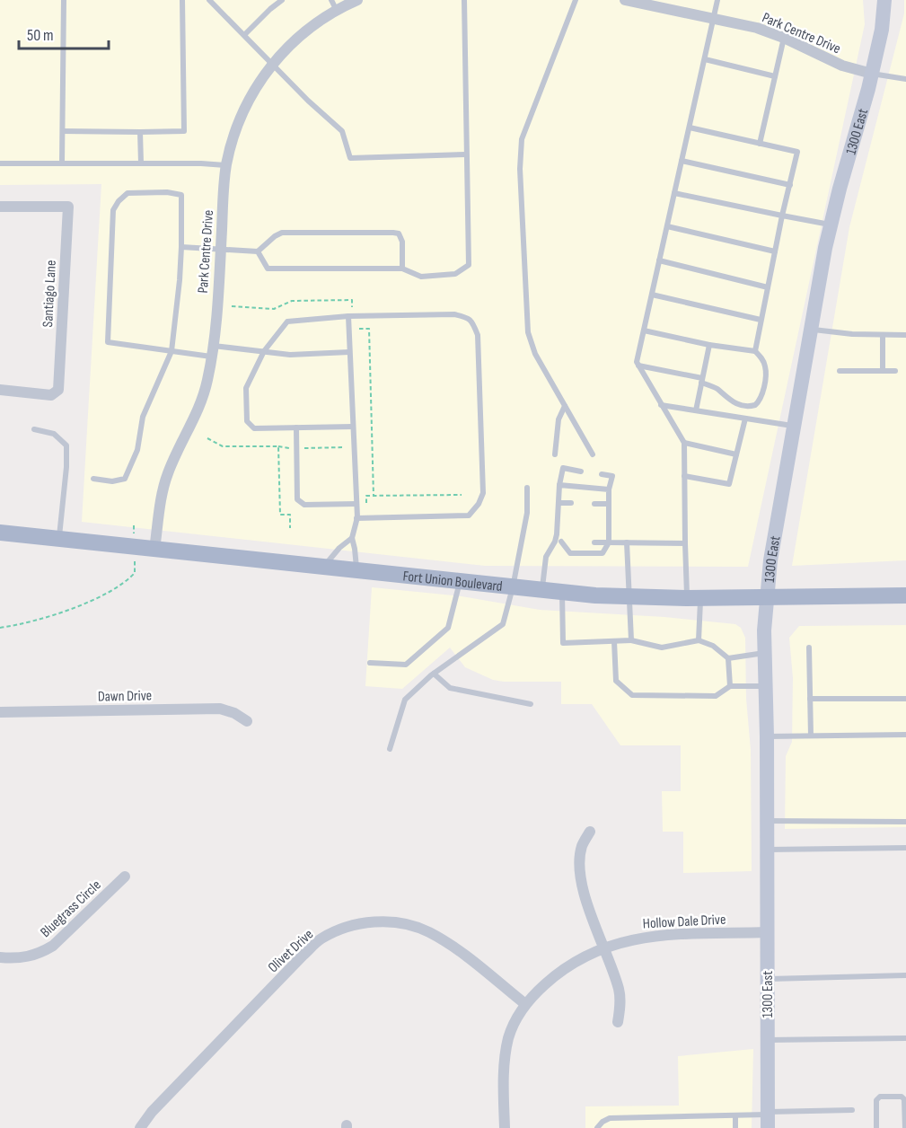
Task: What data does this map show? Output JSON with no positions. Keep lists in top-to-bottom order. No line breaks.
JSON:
{"streets":{"main road":["1300 East","Fort Union Boulevard"],"street":["Park Centre Drive","Santiago Lane","Dawn Drive","Bluegrass Circle","Hollow Dale Drive","Olivet Drive"]},"crossings":[["Park Centre Drive","1300 East"],["Park Centre Drive","Fort Union Boulevard"],["1300 East","Fort Union Boulevard"],["1300 East","Hollow Dale Drive"],["Hollow Dale Drive","Olivet Drive"]],"scale_bar":"50 m"}
